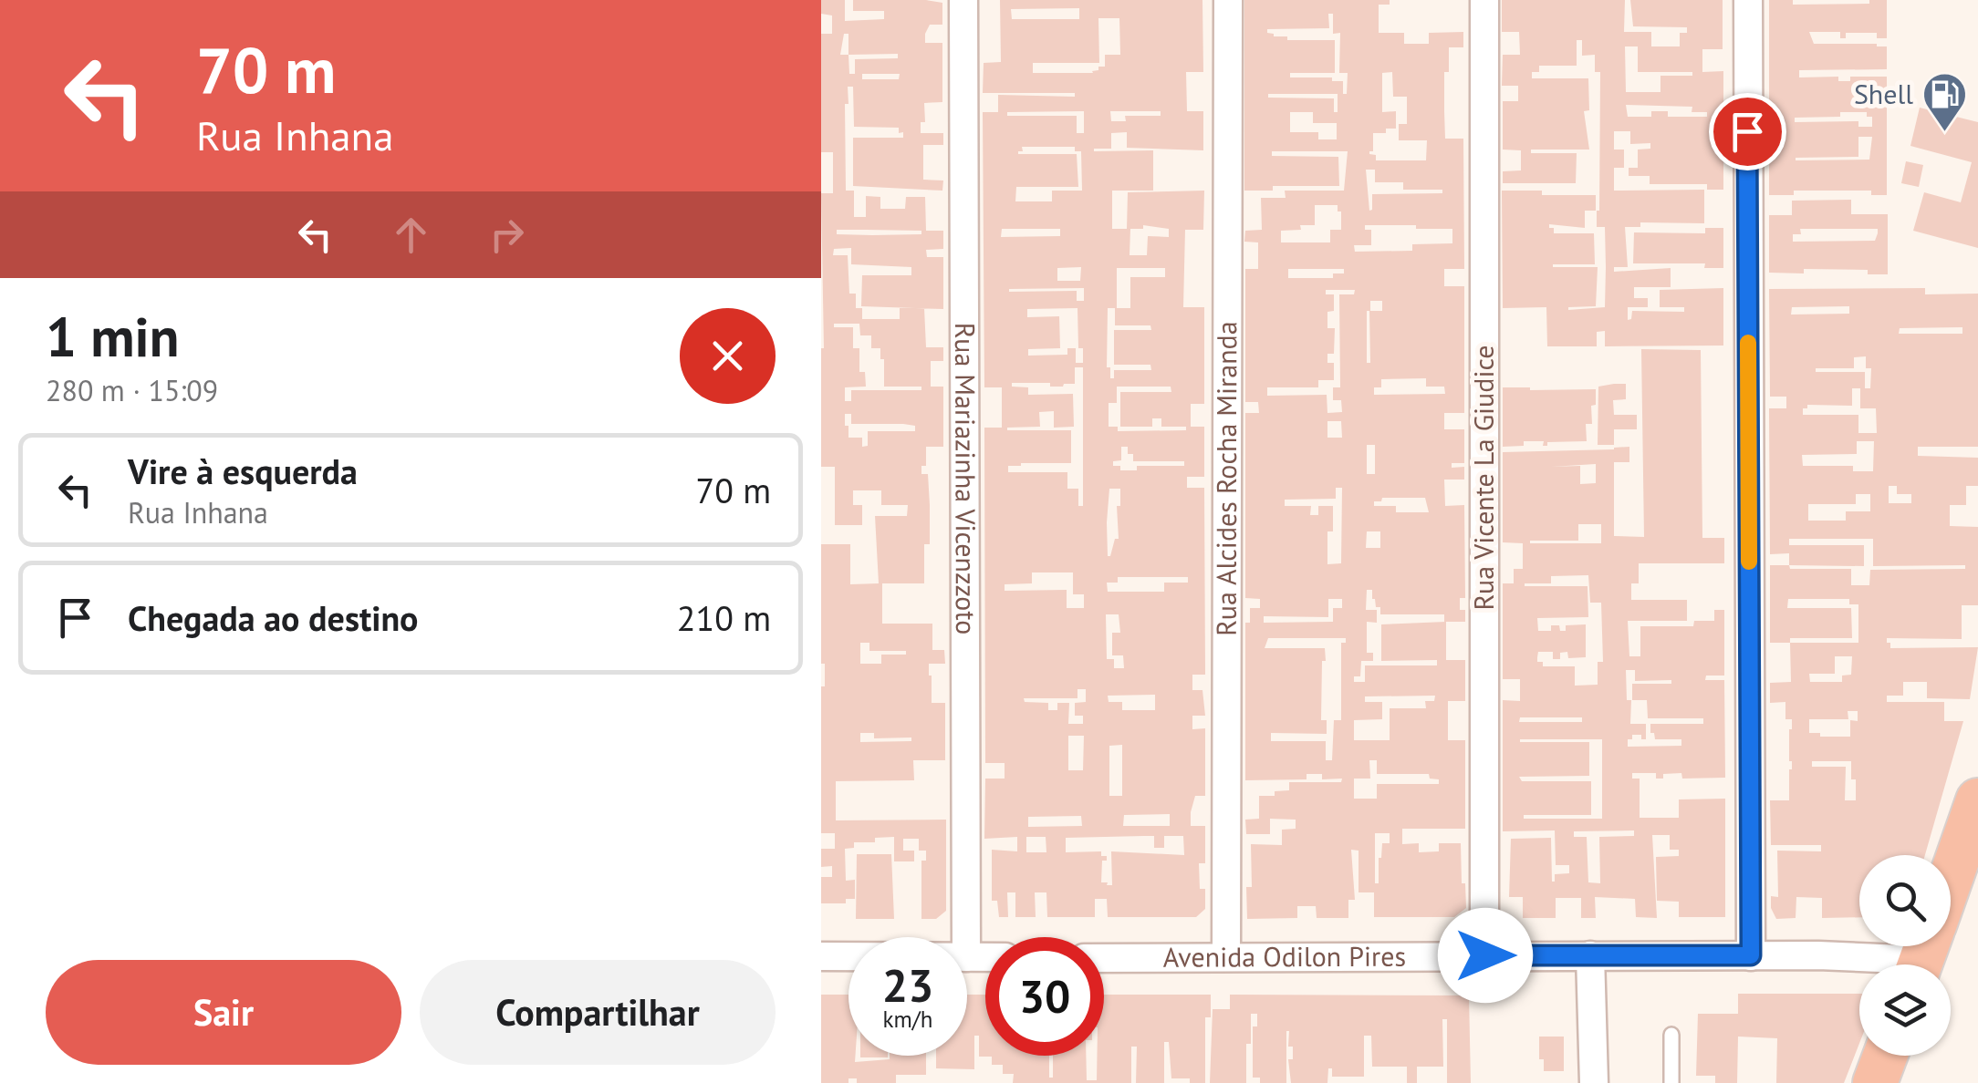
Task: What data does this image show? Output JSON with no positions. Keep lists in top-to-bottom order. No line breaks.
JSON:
{"streets":{"street":["Rua Vicente La Giudice","Rua Mariazinha Vicenzzoto","Rua Alcides Rocha Miranda","Avenida Odilon Pires"]},"crossings":[["Rua Vicente La Giudice","Avenida Odilon Pires"],["Rua Alcides Rocha Miranda","Avenida Odilon Pires"]],"places":{"fuel station":["Shell"]},"page":{"turn":["70 m","Rua Inhana"],"heading":["1 min","280 m · 15:09"],"list":[{"name":"Vire à esquerda","note":"Rua Inhana","value":"70 m"},{"name":"Chegada ao destino","value":"210 m"}],"speed":"23 km/h","limit":"30","buttons":["Sair","Compartilhar"]}}
